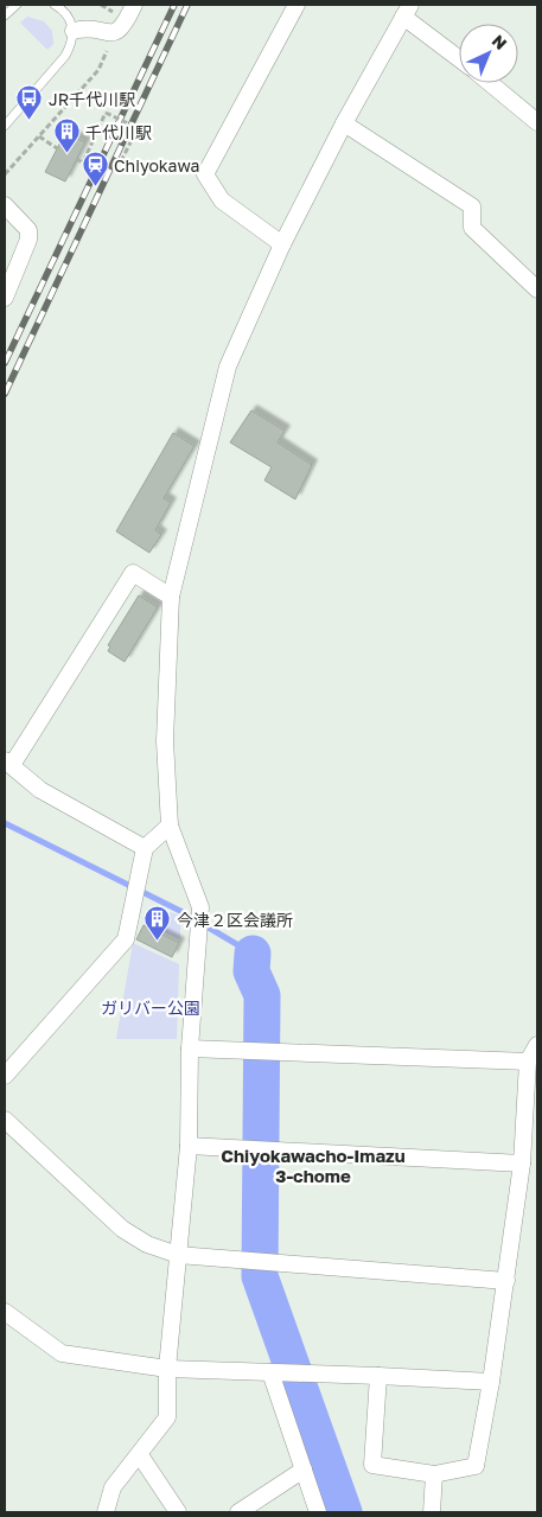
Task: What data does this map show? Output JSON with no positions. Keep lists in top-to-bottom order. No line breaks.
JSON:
{"districts":["Chiyokawacho-Imazu 3-chome"],"parks":["ガリバー公園"],"places":{"bus stop":["JR千代川駅"],"building":["千代川駅","今津２区会議所"],"station":["Chiyokawa"]},"north":"top right"}
